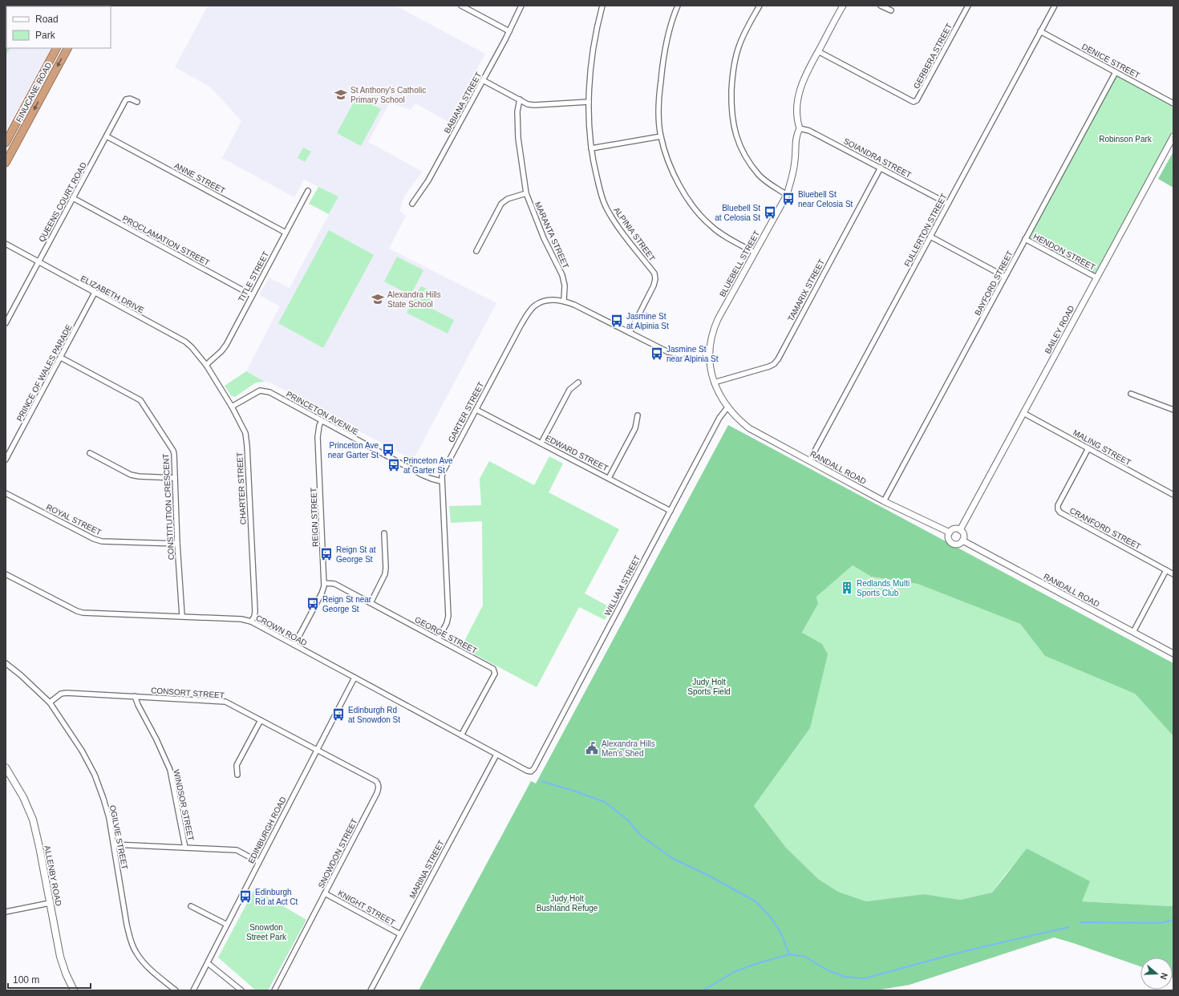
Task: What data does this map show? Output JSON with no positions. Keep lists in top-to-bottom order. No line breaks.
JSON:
{"streets":{"highway":["FINUCANE ROAD"],"main road":["ALLENBY ROAD"],"street":["GERBERA STREET","DENICE STREET","BABIANA STREET","SOIANDRA STREET","ANNE STREET","QUEENS COURT ROAD","FULLERTON STREET","ALPINIA STREET","MARANTA STREET","PROCLAMATION STREET","HENDON STREET","BLUEBELL STREET","TITLE STREET","BAYFORD STREET","TAMARIX STREET","ELIZABETH DRIVE","BAILEY ROAD","PRINCE OF WALES PARADE","GARTER STREET","PRINCETON AVENUE","MALING STREET","EDWARD STREET","RANDALL ROAD","CHARTER STREET","CONSTITUTION CRESCENT","REIGN STREET","ROYAL STREET","CRANFORD STREET","WILLIAM STREET","CROWN ROAD","GEORGE STREET","CONSORT STREET","WINDSOR STREET","EDINBURGH ROAD","OGILVIE STREET","SNOWDON STREET","MARINA STREET","KNIGHT STREET"]},"crossings":[["GERBERA STREET","BLUEBELL STREET"],["DENICE STREET","FULLERTON STREET"],["DENICE STREET","BAYFORD STREET"],["SOIANDRA STREET","FULLERTON STREET"],["SOIANDRA STREET","BLUEBELL STREET"],["SOIANDRA STREET","TAMARIX STREET"],["ANNE STREET","QUEENS COURT ROAD"],["ANNE STREET","TITLE STREET"],["QUEENS COURT ROAD","PROCLAMATION STREET"],["QUEENS COURT ROAD","ELIZABETH DRIVE"],["FULLERTON STREET","RANDALL ROAD"],["MARANTA STREET","GARTER STREET"],["PROCLAMATION STREET","TITLE STREET"],["HENDON STREET","BAYFORD STREET"],["HENDON STREET","BAILEY ROAD"],["BLUEBELL STREET","TAMARIX STREET"],["BLUEBELL STREET","RANDALL ROAD"],["BLUEBELL STREET","WILLIAM STREET"],["TITLE STREET","ELIZABETH DRIVE"],["TITLE STREET","CHARTER STREET"],["BAYFORD STREET","RANDALL ROAD"],["ELIZABETH DRIVE","PRINCE OF WALES PARADE"],["ELIZABETH DRIVE","CHARTER STREET"],["BAILEY ROAD","MALING STREET"],["BAILEY ROAD","RANDALL ROAD"],["PRINCE OF WALES PARADE","CONSTITUTION CRESCENT"],["GARTER STREET","PRINCETON AVENUE"],["GARTER STREET","EDWARD STREET"],["GARTER STREET","GEORGE STREET"],["PRINCETON AVENUE","CHARTER STREET"],["PRINCETON AVENUE","REIGN STREET"],["MALING STREET","CRANFORD STREET"],["EDWARD STREET","WILLIAM STREET"],["CHARTER STREET","CROWN ROAD"],["CONSTITUTION CRESCENT","ROYAL STREET"],["CONSTITUTION CRESCENT","CROWN ROAD"],["REIGN STREET","CROWN ROAD"],["REIGN STREET","GEORGE STREET"],["WILLIAM STREET","CROWN ROAD"],["CROWN ROAD","GEORGE STREET"],["CROWN ROAD","EDINBURGH ROAD"],["CROWN ROAD","MARINA STREET"],["CONSORT STREET","WINDSOR STREET"],["CONSORT STREET","EDINBURGH ROAD"],["CONSORT STREET","OGILVIE STREET"],["CONSORT STREET","SNOWDON STREET"],["EDINBURGH ROAD","SNOWDON STREET"],["SNOWDON STREET","KNIGHT STREET"],["MARINA STREET","KNIGHT STREET"]],"parks":["Robinson Park","Judy Holt Sports Field","Judy Holt Bushland Refuge","Snowdon Street Park"],"places":{"school or university":["St Anthony's Catholic Primary School","Alexandra Hills State School"],"bus stop":["Bluebell St near Celosia St","Bluebell St at Celosia St","Jasmine St at Alpinia St","Jasmine St near Alpinia St","Princeton Ave near Garter St","Princeton Ave at Garter St","Reign St at George St","Reign St near George St","Edinburgh Rd at Snowdon St","Edinburgh Rd at Act Ct"],"building":["Redlands Multi Sports Club"],"public building":["Alexandra Hills Men's Shed"]},"legend":["Road","Park"],"scale_bar":"100 m","north":"right"}
